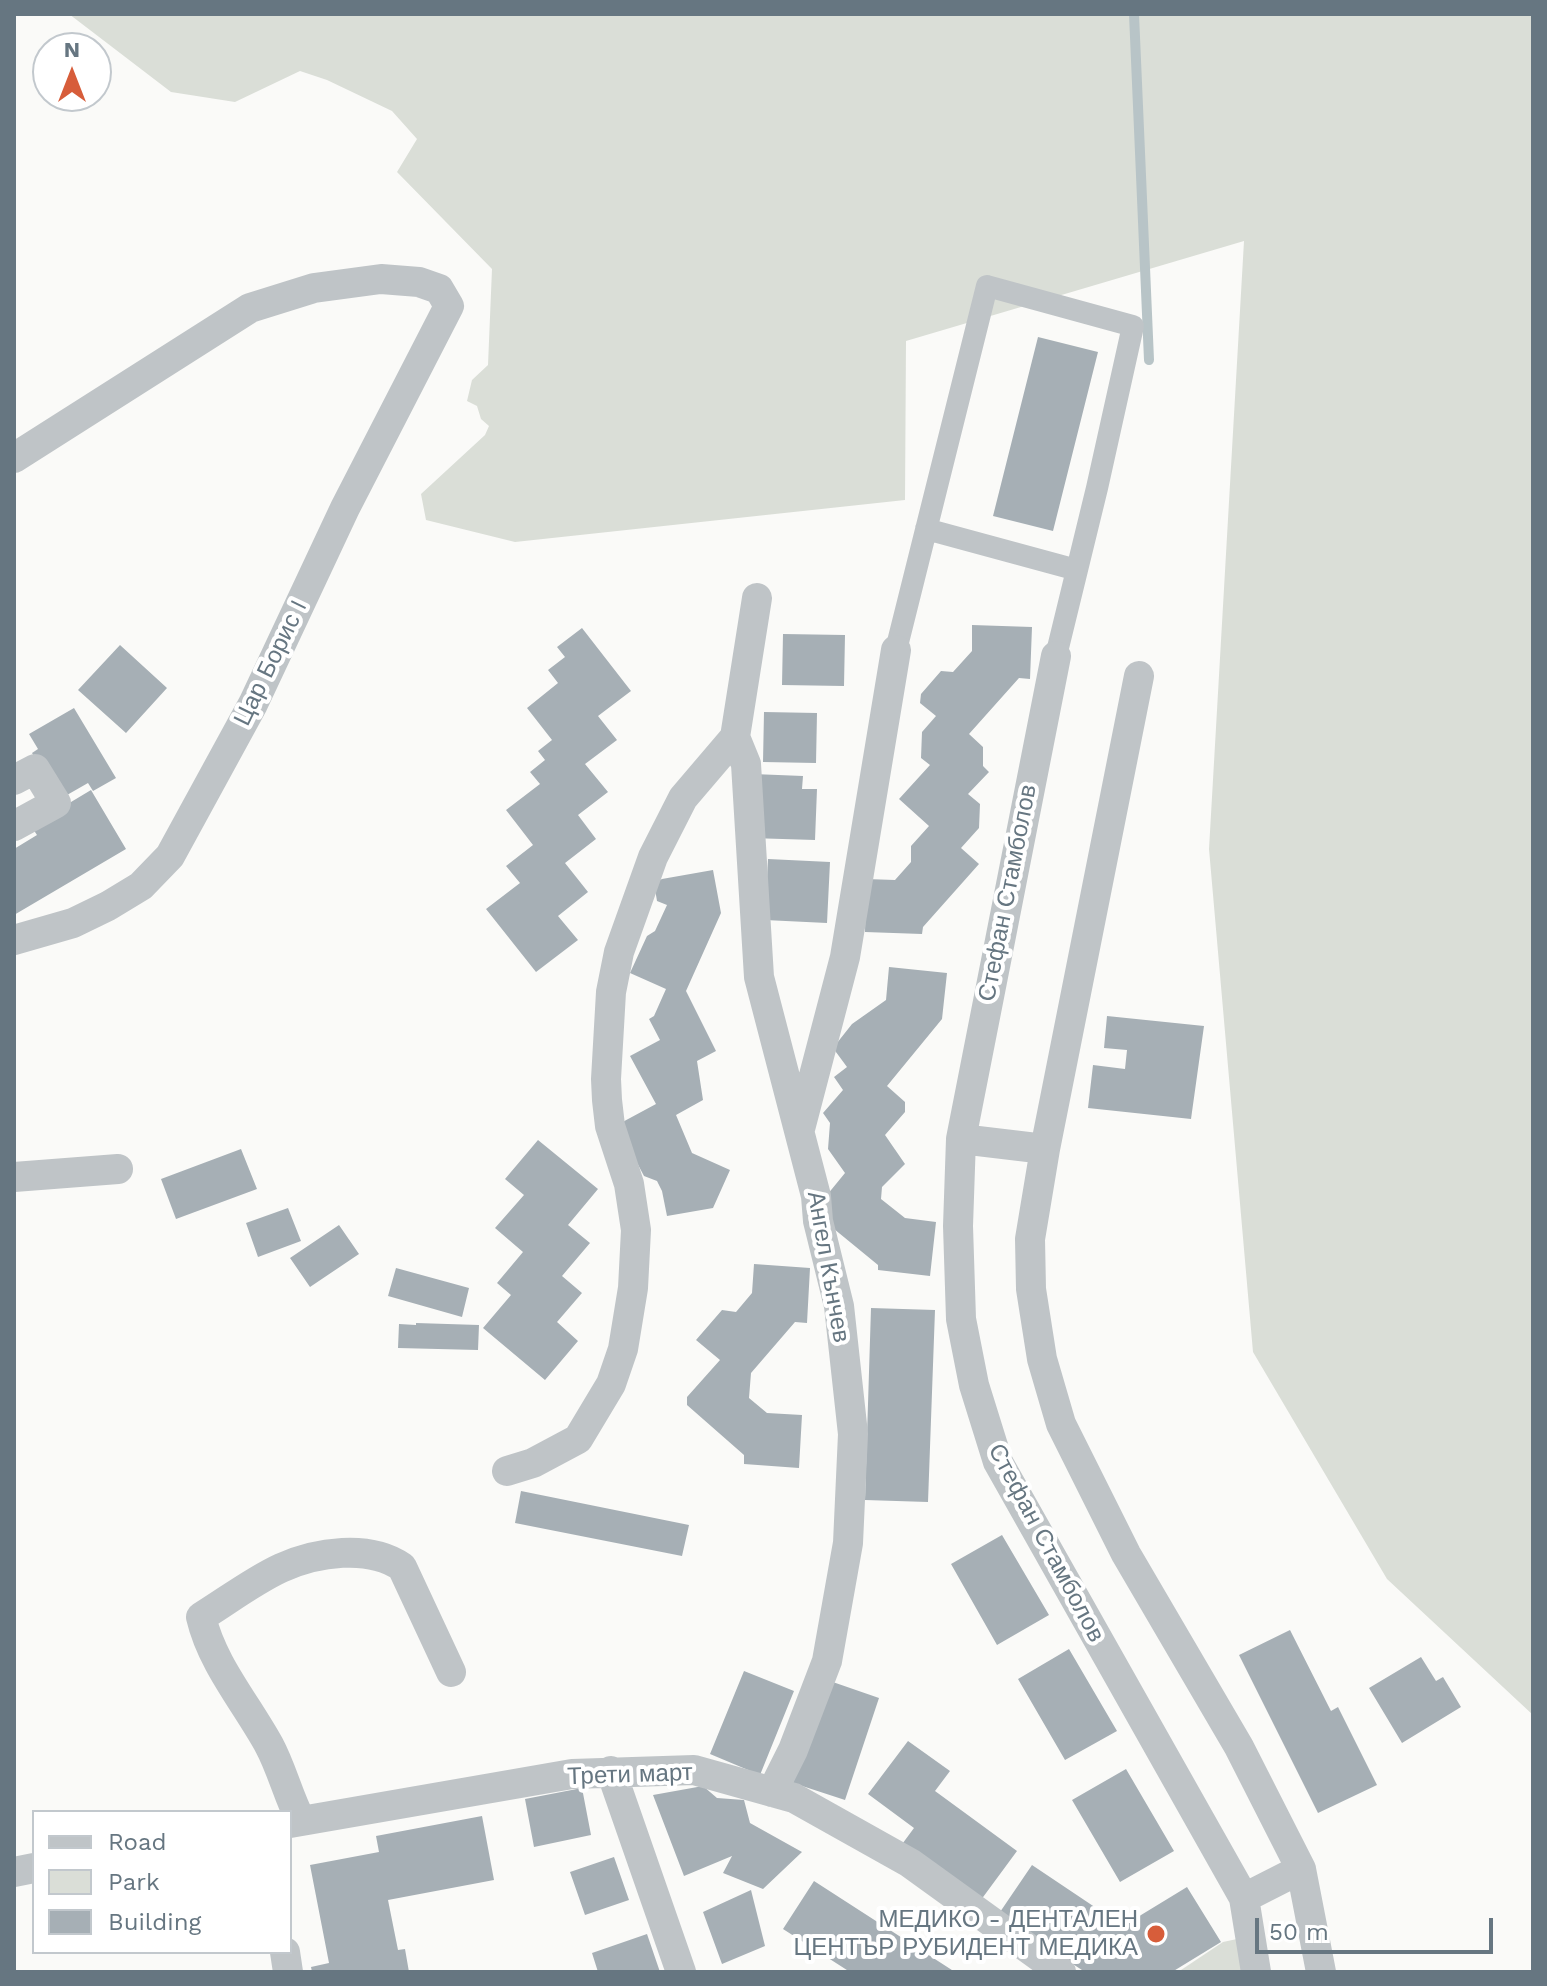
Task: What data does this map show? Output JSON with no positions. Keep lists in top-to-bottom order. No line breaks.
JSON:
{"streets":{"street":["Цар Борис I","Стефан Стамболов","Ангел Кънчев","Трети март"]},"crossings":[["Ангел Кънчев","Трети март"]],"places":["МЕДИКО - ДЕНТАЛЕН ЦЕНТЪР РУБИДЕНТ МЕДИКА"],"legend":["Road","Park","Building"],"scale_bar":"50 m","north":"top"}
